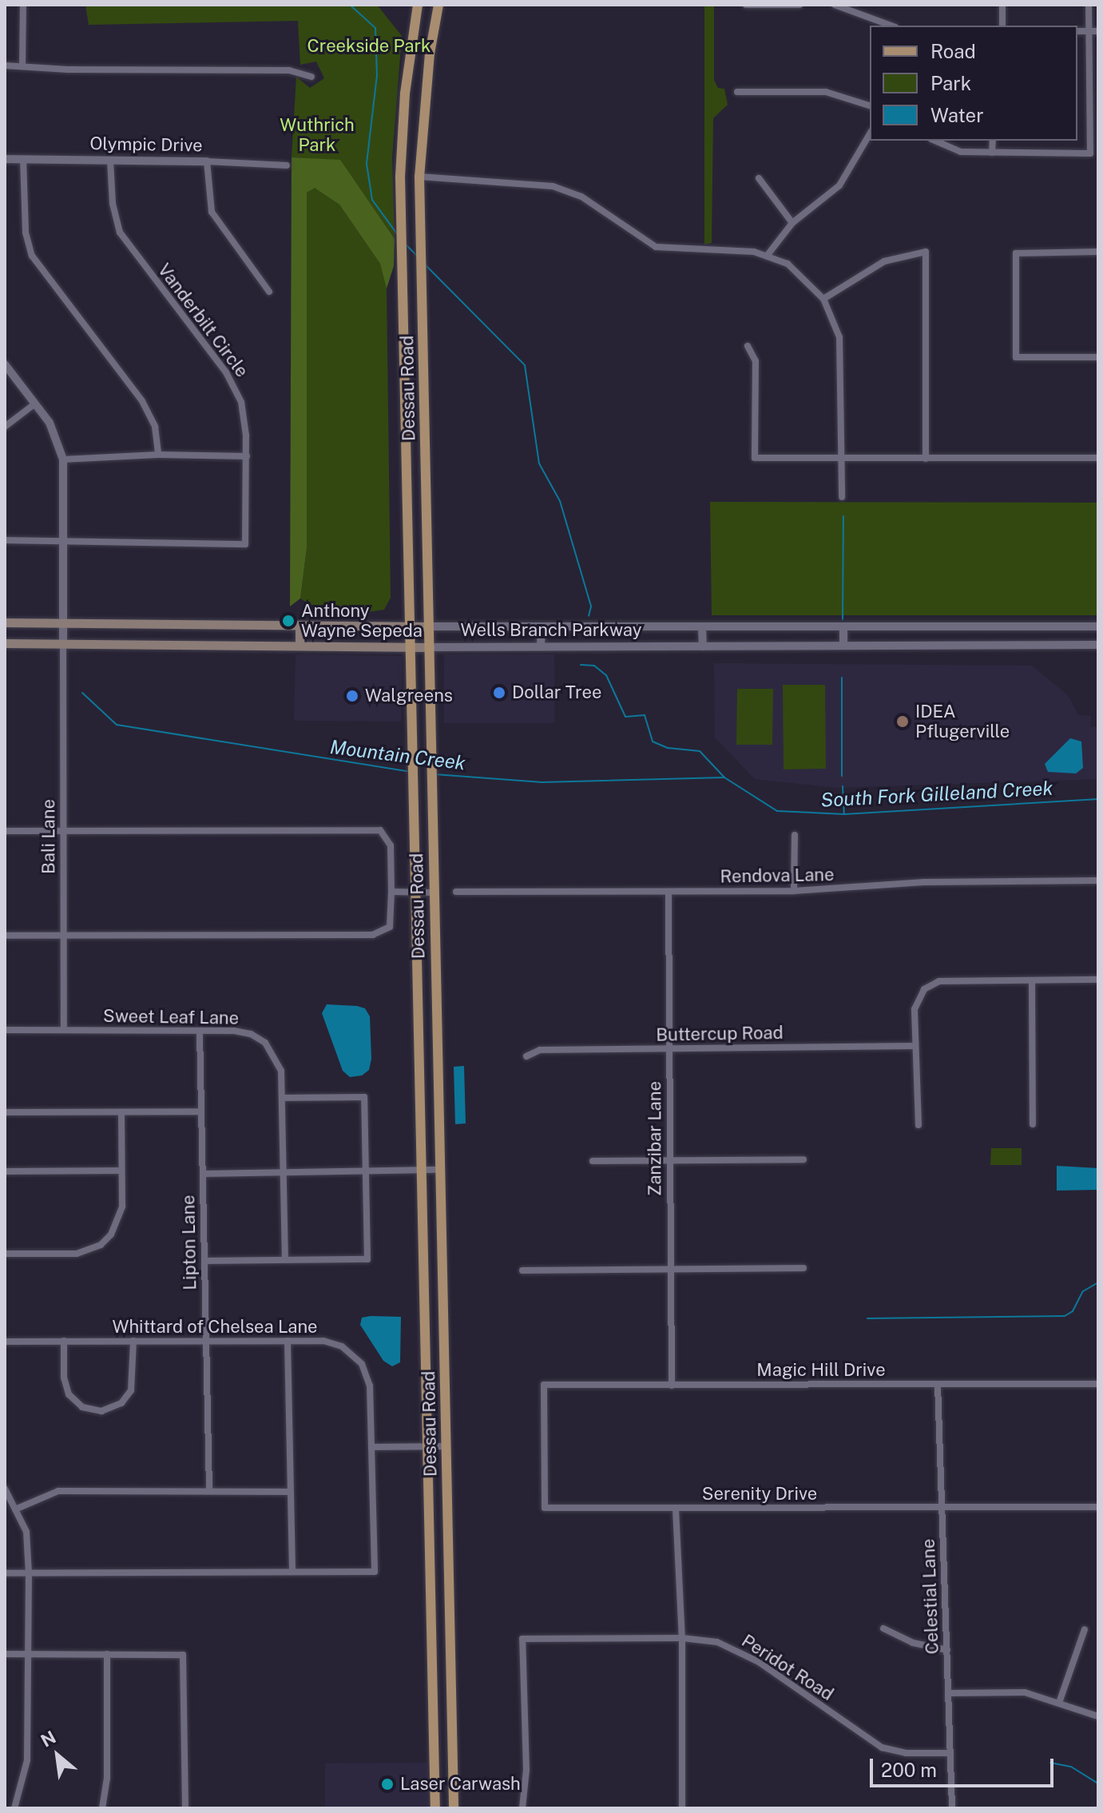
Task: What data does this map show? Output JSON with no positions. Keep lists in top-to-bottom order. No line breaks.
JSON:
{"streets":{"main road":["Dessau Road","Wells Branch Parkway"],"street":["Olympic Drive","Vanderbilt Circle","Bali Lane","Rendova Lane","Sweet Leaf Lane","Buttercup Road","Zanzibar Lane","Lipton Lane","Whittard of Chelsea Lane","Magic Hill Drive","Serenity Drive","Celestial Lane","Peridot Road"]},"crossings":[["Olympic Drive","Vanderbilt Circle"],["Dessau Road","Wells Branch Parkway"],["Wells Branch Parkway","Bali Lane"],["Bali Lane","Sweet Leaf Lane"],["Rendova Lane","Zanzibar Lane"],["Sweet Leaf Lane","Lipton Lane"],["Buttercup Road","Zanzibar Lane"],["Zanzibar Lane","Magic Hill Drive"],["Lipton Lane","Whittard of Chelsea Lane"],["Magic Hill Drive","Serenity Drive"],["Magic Hill Drive","Celestial Lane"],["Serenity Drive","Celestial Lane"],["Celestial Lane","Peridot Road"]],"water":["Mountain Creek","South Fork Gilleland Creek"],"parks":["Creekside Park","Wuthrich Park"],"places":["Anthony Wayne Sepeda","Dollar Tree","Walgreens","IDEA Pflugerville","Laser Carwash"],"legend":["Road","Park","Water"],"scale_bar":"200 m","north":"top left"}
